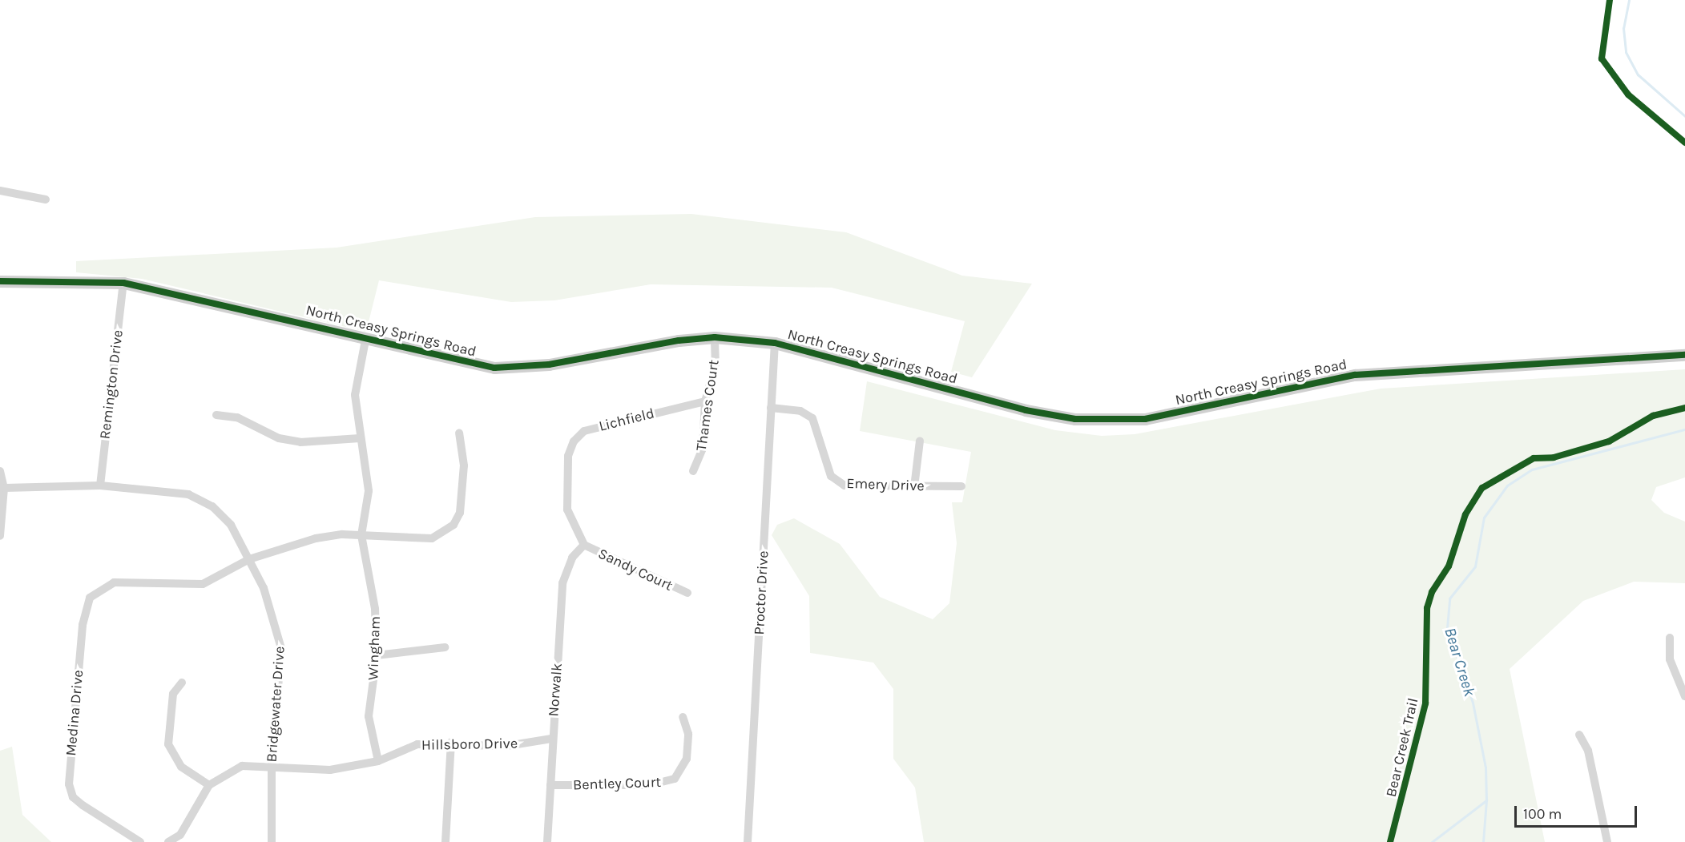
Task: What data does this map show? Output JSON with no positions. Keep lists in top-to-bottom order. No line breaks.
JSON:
{"streets":{"street":["North Creasy Springs Road","Remington Drive","Thames Court","Lichfield","Emery Drive","Sandy Court","Proctor Drive","Wingham","Norwalk","Bridgewater Drive","Medina Drive","Hillsboro Drive","Bentley Court"],"cycle path":["Bear Creek Trail"]},"crossings":[["North Creasy Springs Road","Remington Drive"],["North Creasy Springs Road","Thames Court"],["North Creasy Springs Road","Proctor Drive"],["North Creasy Springs Road","Wingham"],["Remington Drive","Bridgewater Drive"],["Thames Court","Lichfield"],["Lichfield","Sandy Court"],["Lichfield","Norwalk"],["Emery Drive","Proctor Drive"],["Sandy Court","Norwalk"],["Wingham","Medina Drive"],["Wingham","Hillsboro Drive"],["Norwalk","Hillsboro Drive"],["Norwalk","Bentley Court"],["Bridgewater Drive","Medina Drive"],["Bridgewater Drive","Hillsboro Drive"]],"water":["Bear Creek"],"scale_bar":"100 m"}
